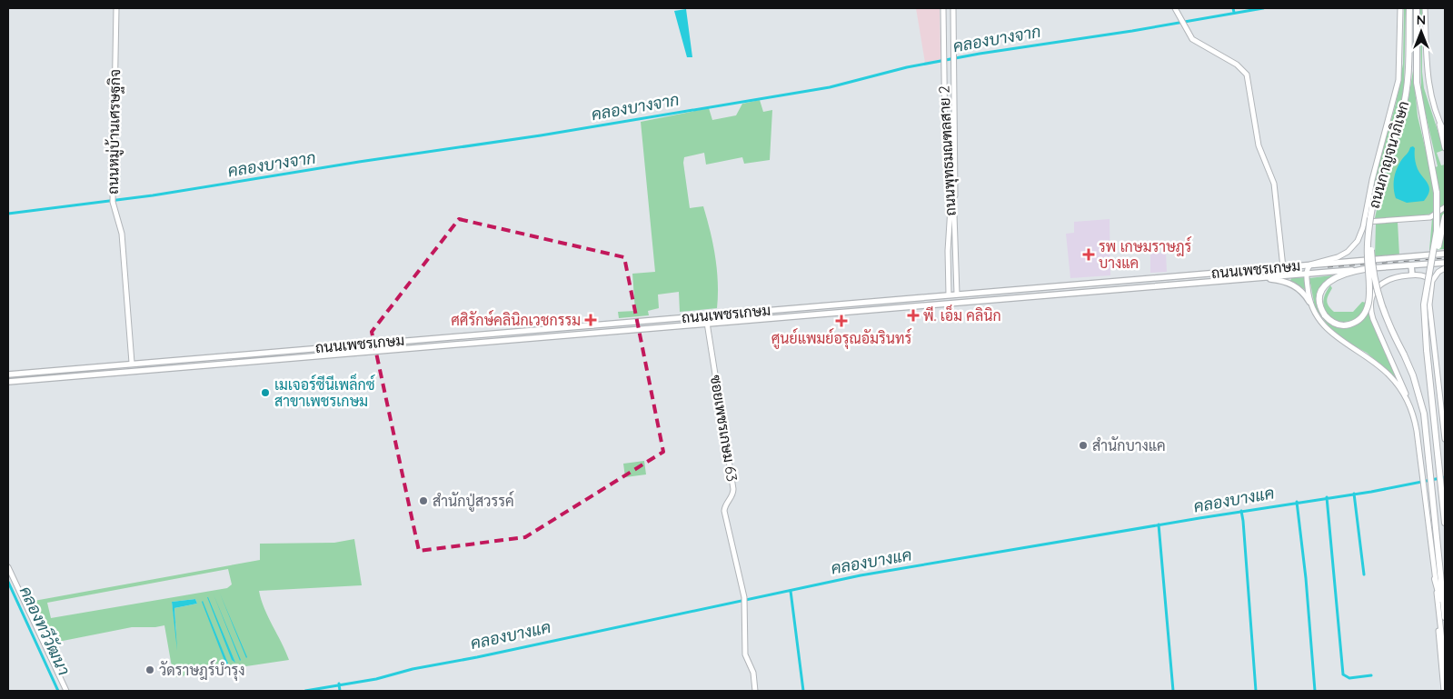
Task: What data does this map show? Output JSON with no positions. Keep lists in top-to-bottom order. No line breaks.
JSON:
{"streets":{"highway":["ถนนกาญจนาภิเษก"],"main road":["ถนนหมู่บ้านเศรษฐกิจ","ถนนพุทธมณฑลสาย 2","ถนนเพชรเกษม","ซอยเพชรเกษม 63"]},"crossings":[["ถนนหมู่บ้านเศรษฐกิจ","ถนนเพชรเกษม"],["ถนนพุทธมณฑลสาย 2","ถนนเพชรเกษม"],["ถนนเพชรเกษม","ซอยเพชรเกษม 63"]],"water":["คลองบางจาก","คลองบางแค","คลองทวีวัฒนา"],"places":{"health":["รพ เกษมราษฎร์ บางแค","พี. เอ็ม คลินิก","ศศิรักษ์คลินิกเวชกรรม","ศูนย์แพมย์อรุณอัมรินทร์"],"other":["เมเจอร์ซีนีเพล็กซ์ สาขาเพชรเกษม","สำนักบางแค","สำนักปู่สวรรค์","วัดราษฎร์บำรุง"]},"north":"top"}
